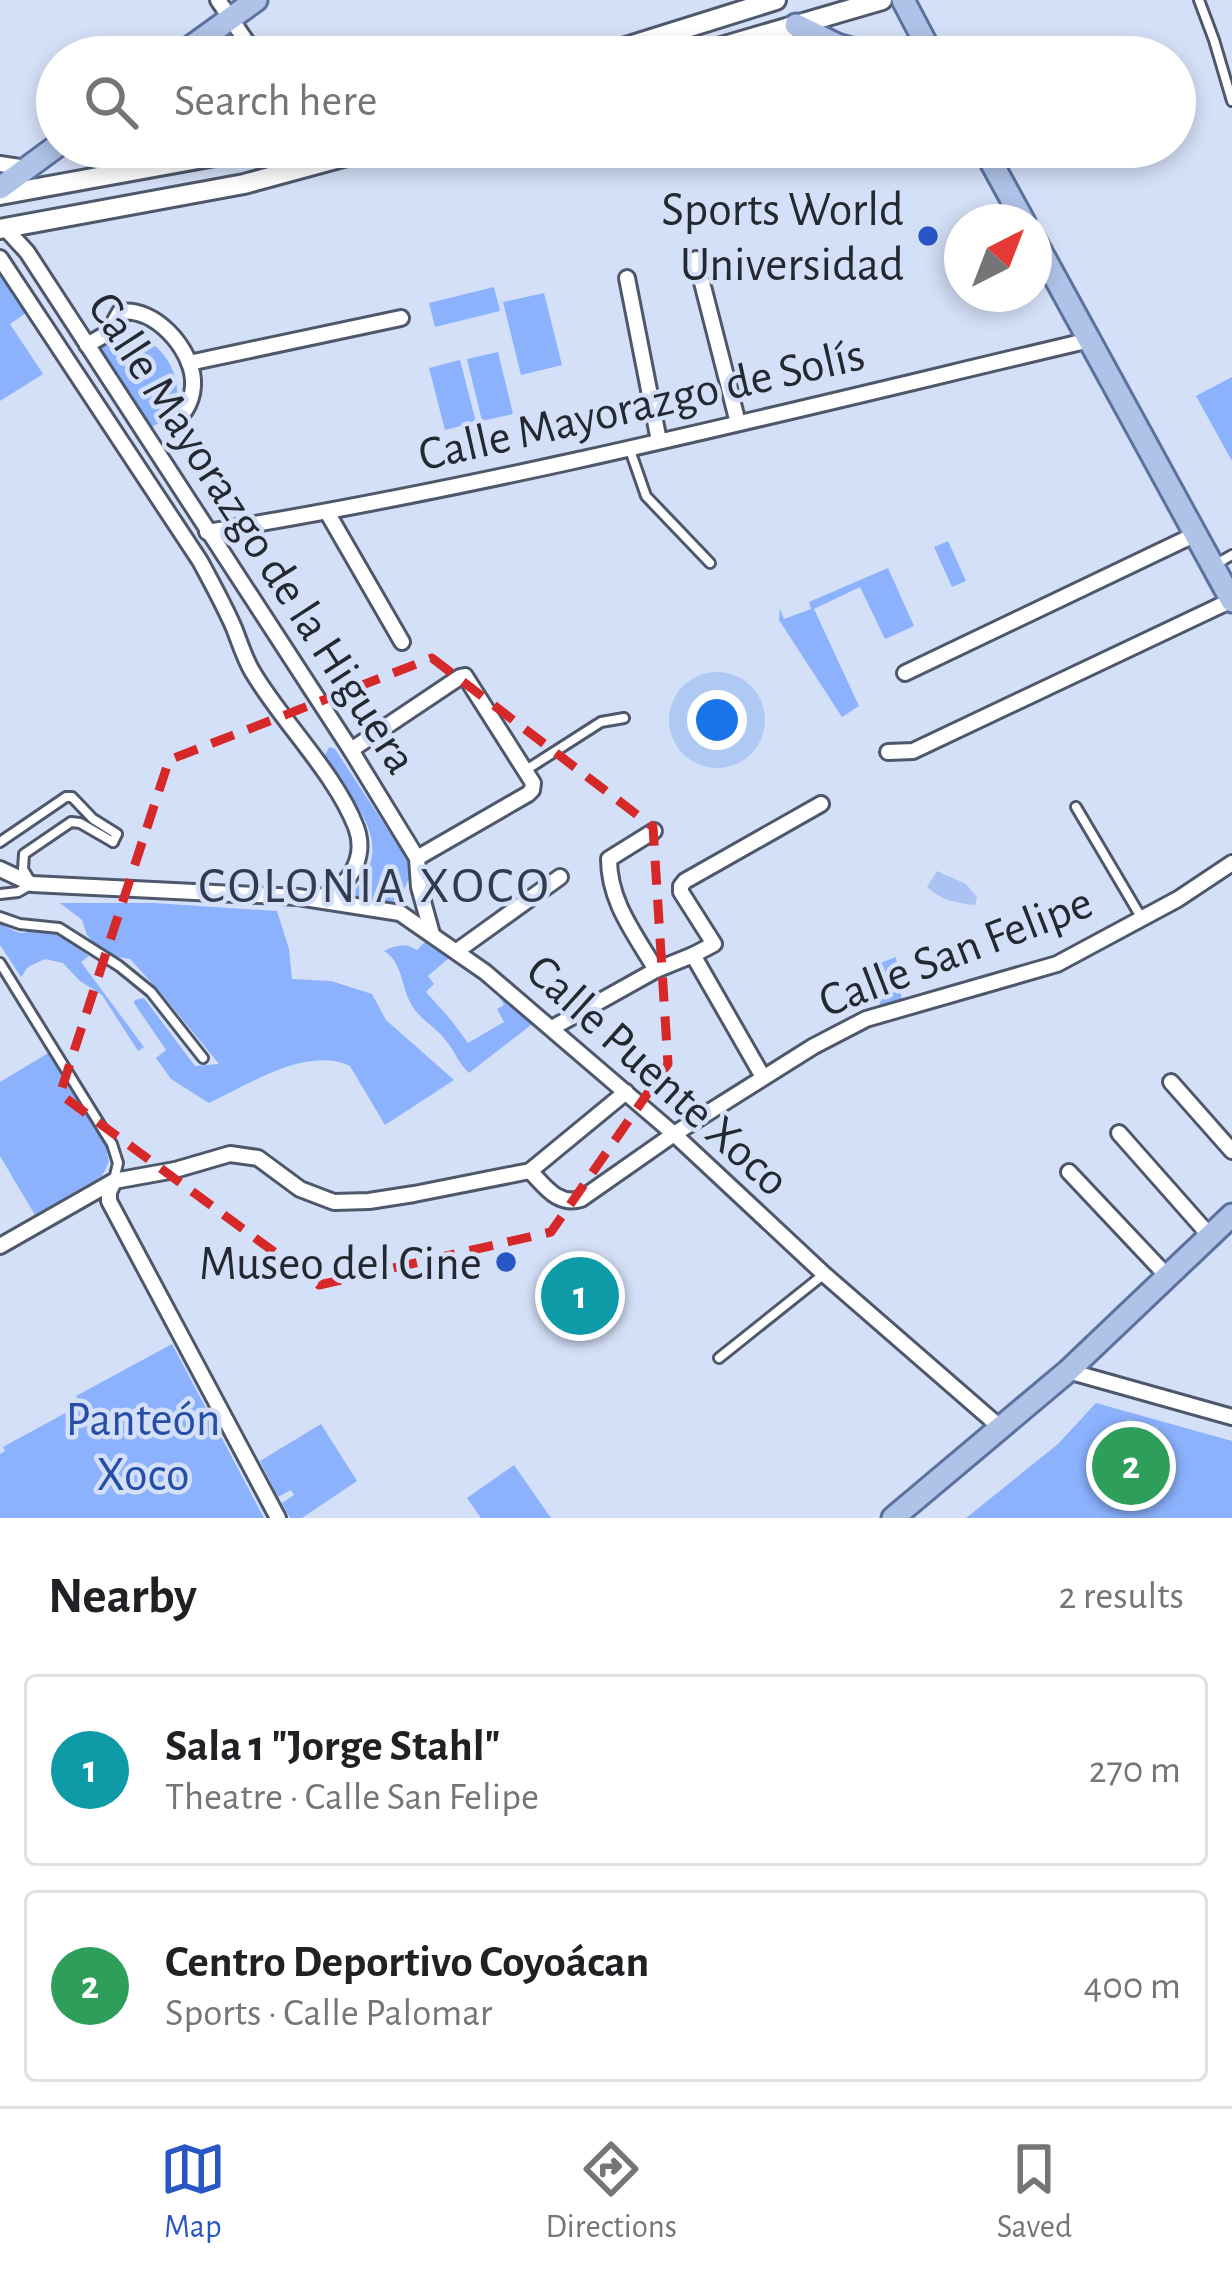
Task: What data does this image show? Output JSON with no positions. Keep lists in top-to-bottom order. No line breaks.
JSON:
{"streets":{"street":["Calle Mayorazgo de Solís","Calle Mayorazgo de la Higuera","Calle San Felipe","Calle Puente Xoco"]},"crossings":[["Calle Mayorazgo de Solís","Calle Mayorazgo de la Higuera"],["Calle Mayorazgo de la Higuera","Calle Puente Xoco"],["Calle San Felipe","Calle Puente Xoco"]],"districts":["COLONIA XOCO"],"parks":["Panteón Xoco"],"places":["Sports World Universidad","Museo del Cine"],"north":"top right","page":{"search":"Search here","pins":["1","2"],"heading":["Nearby","2 results"],"list":[{"mark":"1","name":"Sala 1 \"Jorge Stahl\"","note":"Theatre · Calle San Felipe","value":"270 m"},{"mark":"2","name":"Centro Deportivo Coyoácan","note":"Sports · Calle Palomar","value":"400 m"}],"nav":["Map","Directions","Saved"]}}
